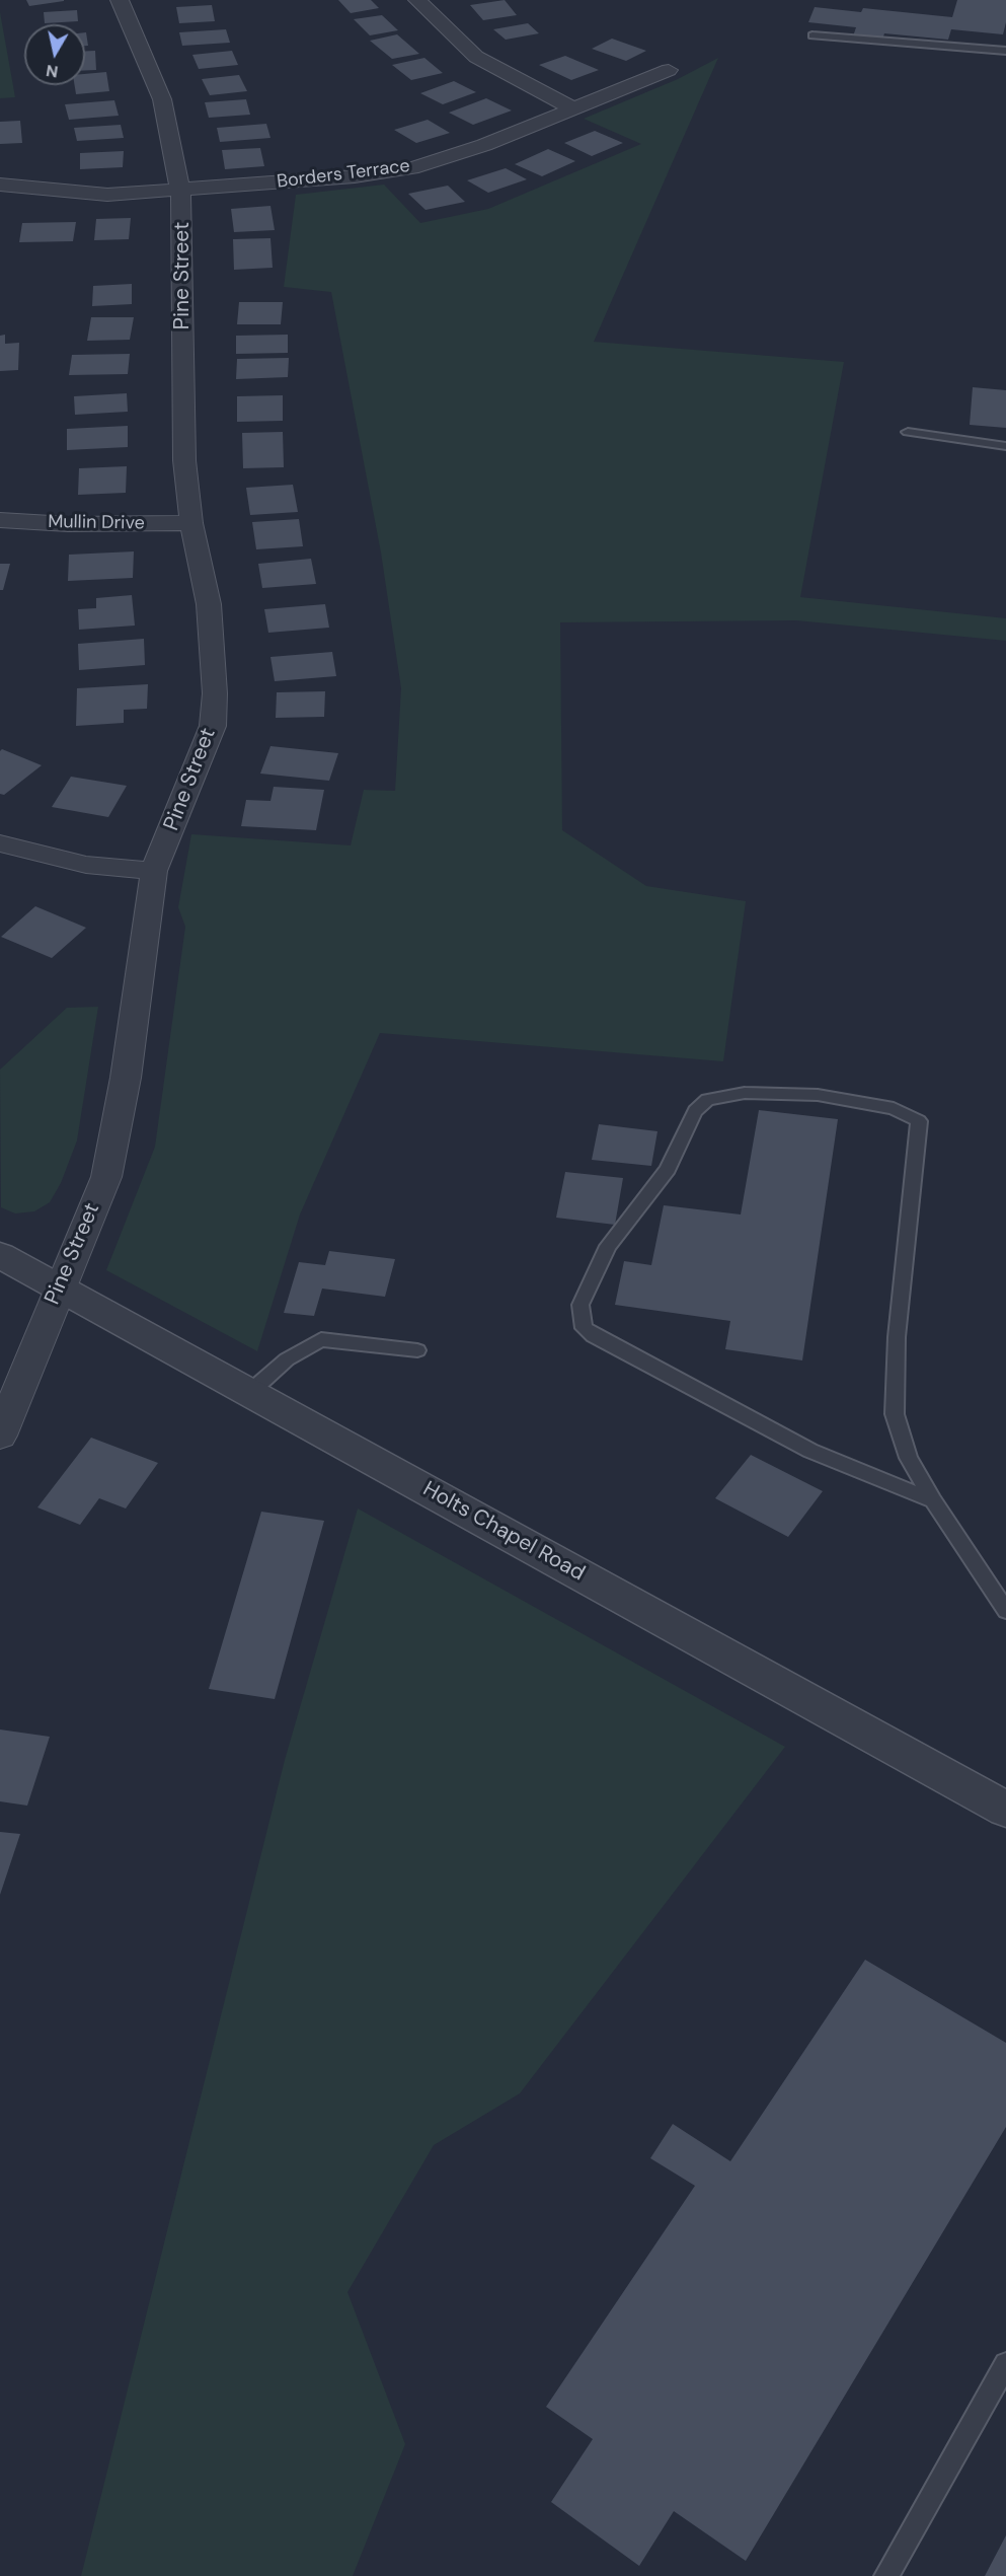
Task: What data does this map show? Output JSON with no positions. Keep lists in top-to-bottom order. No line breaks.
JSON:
{"streets":{"street":["Borders Terrace","Pine Street","Mullin Drive","Holts Chapel Road"]},"crossings":[["Borders Terrace","Pine Street"],["Pine Street","Mullin Drive"],["Pine Street","Holts Chapel Road"]],"north":"bottom"}
